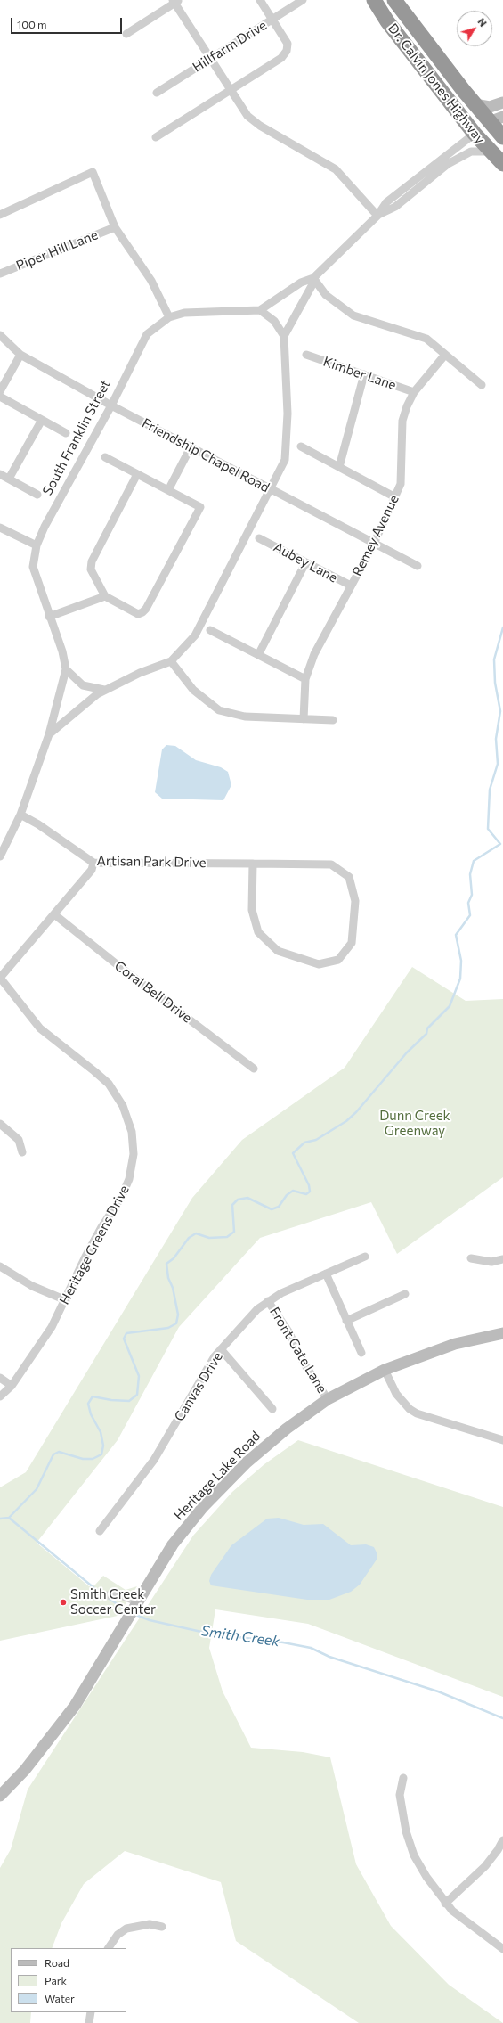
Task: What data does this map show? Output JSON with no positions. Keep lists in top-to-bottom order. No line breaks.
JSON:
{"streets":{"highway":["Dr. Calvin Jones Highway"],"main road":["Heritage Lake Road"],"street":["Hillfarm Drive","Piper Hill Lane","Kimber Lane","South Franklin Street","Friendship Chapel Road","Remey Avenue","Aubey Lane","Artisan Park Drive","Coral Bell Drive","Heritage Greens Drive","Front Gate Lane","Canvas Drive"]},"crossings":[["Kimber Lane","Remey Avenue"],["South Franklin Street","Friendship Chapel Road"],["South Franklin Street","Artisan Park Drive"],["Friendship Chapel Road","Remey Avenue"],["Remey Avenue","Aubey Lane"],["Front Gate Lane","Canvas Drive"],["Front Gate Lane","Heritage Lake Road"]],"water":["Smith Creek"],"parks":["Dunn Creek Greenway"],"places":["Smith Creek Soccer Center"],"legend":["Road","Park","Water"],"scale_bar":"100 m","north":"top right"}
